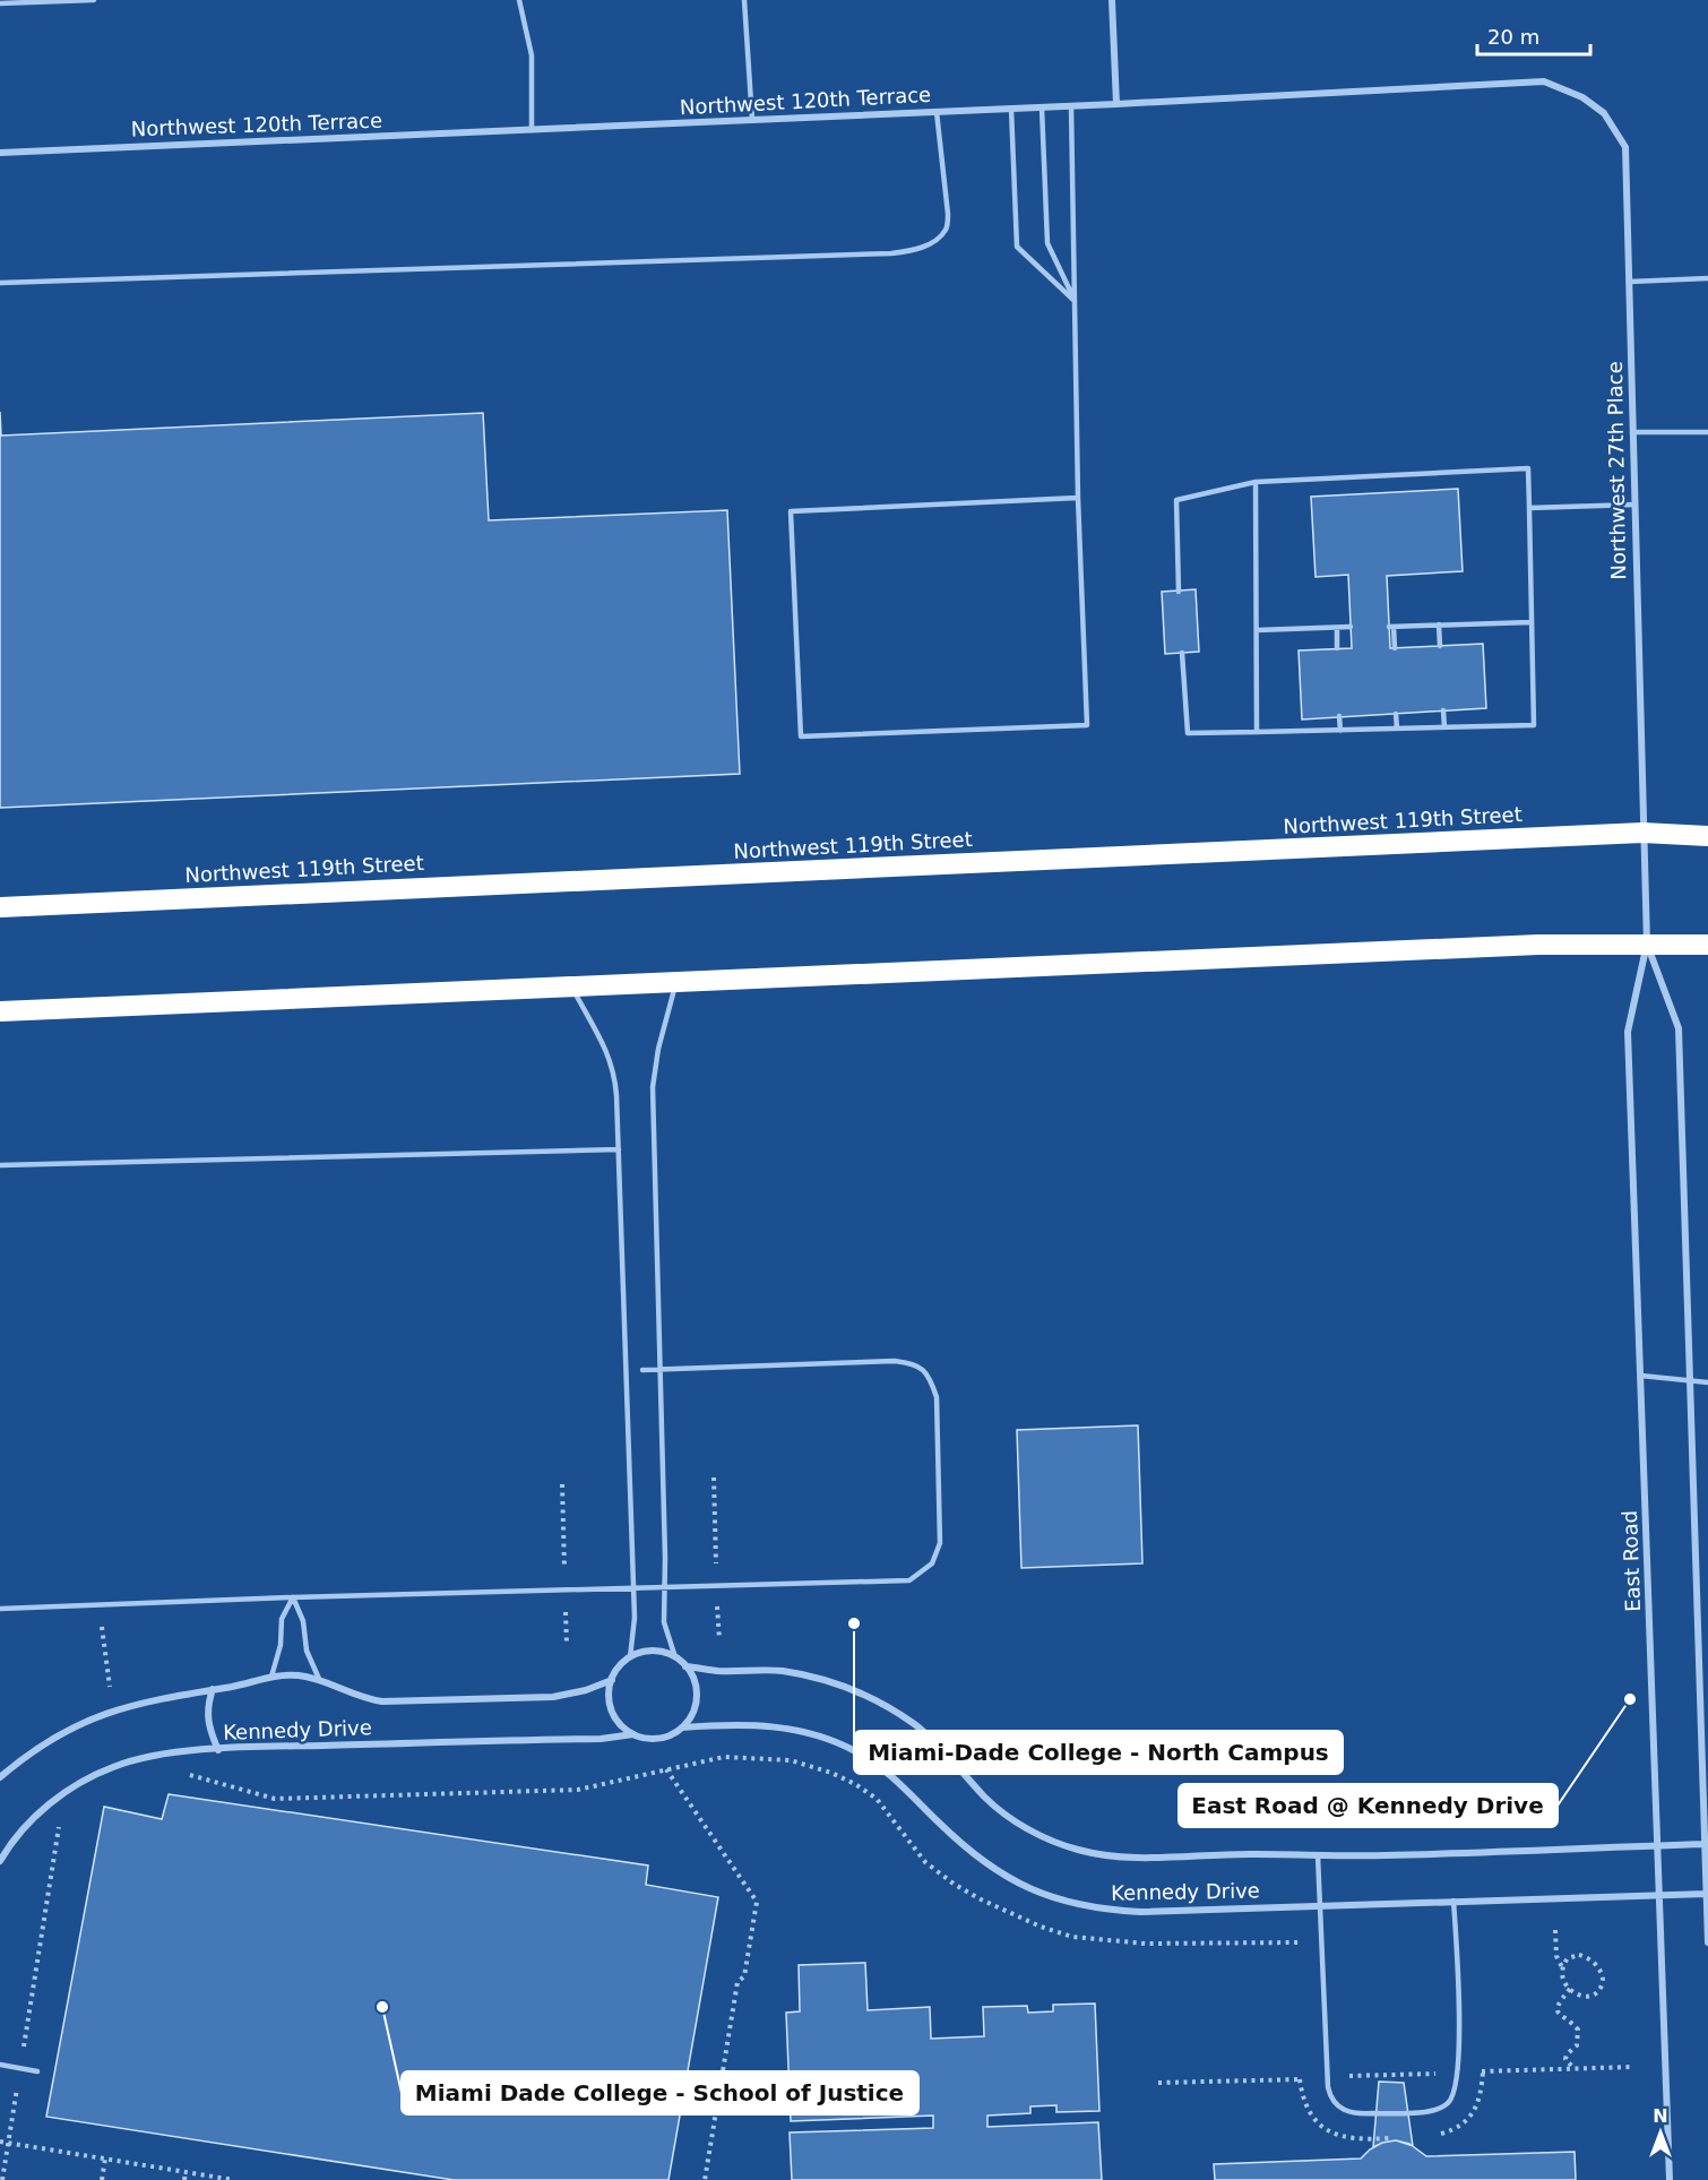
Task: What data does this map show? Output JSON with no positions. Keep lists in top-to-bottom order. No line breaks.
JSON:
{"streets":{"highway":["Northwest 119th Street"],"street":["Northwest 120th Terrace","Northwest 27th Place","East Road","Kennedy Drive"]},"crossings":[["Northwest 120th Terrace","Northwest 27th Place"],["Northwest 27th Place","Northwest 119th Street"],["Northwest 27th Place","East Road"],["Northwest 119th Street","East Road"],["East Road","Kennedy Drive"]],"places":["Miami-Dade College - North Campus","East Road @ Kennedy Drive","Miami Dade College - School of Justice"],"scale_bar":"20 m","north":"top"}
